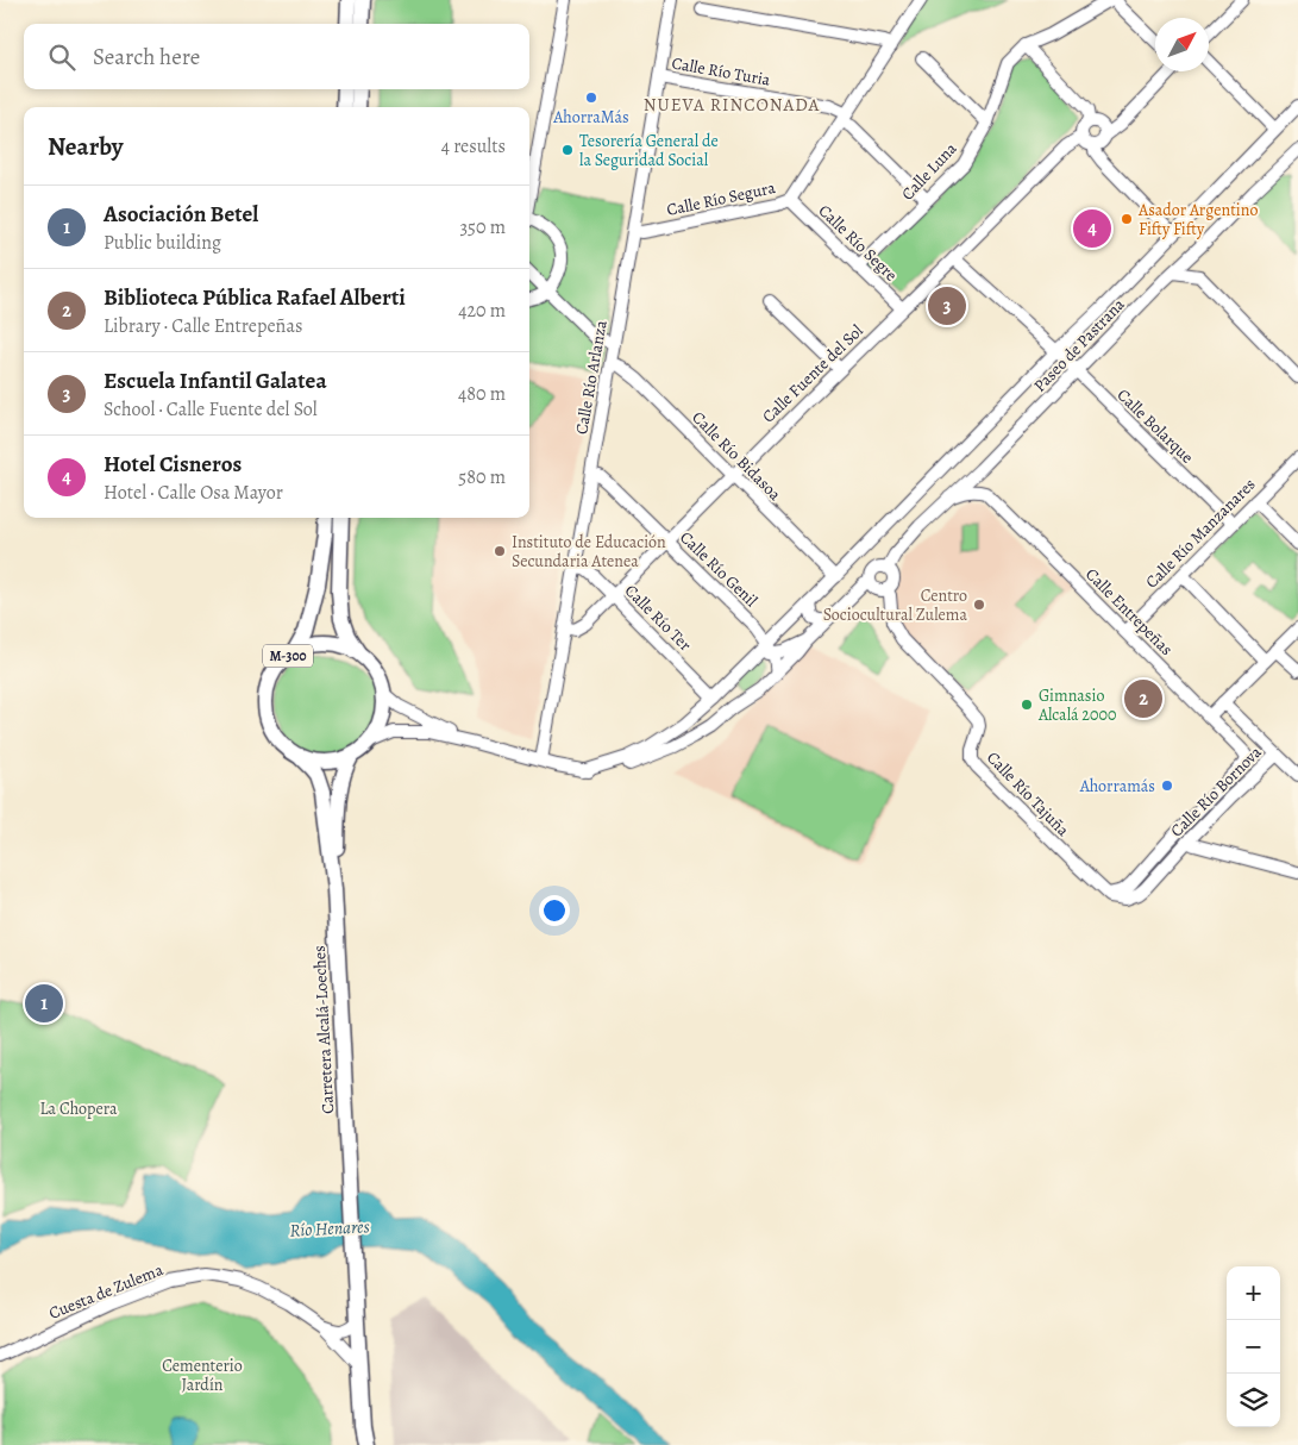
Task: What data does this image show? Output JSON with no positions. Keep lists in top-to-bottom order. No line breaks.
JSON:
{"streets":{"main road":["M-300","Carretera Alcalá-Loeches"],"street":["Calle Río Turia","Calle Luna","Calle Río Segura","Calle Río Segre","Paseo de Pastrana","Calle Fuente del Sol","Calle Río Arlanza","Calle Bolarque","Calle Río Bidasoa","Calle Río Manzanares","Calle Río Genil","Calle Entrepeñas","Calle Río Ter","Calle Río Bornova","Calle Río Tajuña","Cuesta de Zulema"]},"crossings":[["Calle Río Turia","Calle Río Segura"],["Calle Río Turia","Calle Río Arlanza"],["Calle Luna","Calle Río Segre"],["Calle Río Segura","Calle Río Segre"],["Calle Río Segura","Calle Río Arlanza"],["Calle Río Segre","Calle Fuente del Sol"],["Paseo de Pastrana","Calle Bolarque"],["Paseo de Pastrana","Calle Río Bidasoa"],["Paseo de Pastrana","Calle Río Genil"],["Paseo de Pastrana","Calle Río Ter"],["Paseo de Pastrana","Calle Río Tajuña"],["Calle Fuente del Sol","Calle Río Arlanza"],["Calle Fuente del Sol","Calle Bolarque"],["Calle Fuente del Sol","Calle Río Bidasoa"],["Calle Fuente del Sol","Calle Río Genil"],["Calle Fuente del Sol","Calle Río Ter"],["Calle Río Arlanza","Calle Río Bidasoa"],["Calle Río Arlanza","Calle Río Genil"],["Calle Río Arlanza","Calle Río Ter"],["Calle Bolarque","Calle Río Manzanares"],["Calle Río Manzanares","Calle Entrepeñas"],["Calle Entrepeñas","Calle Río Bornova"],["M-300","Carretera Alcalá-Loeches"],["M-300","Cuesta de Zulema"],["Calle Río Bornova","Calle Río Tajuña"]],"districts":["NUEVA RINCONADA"],"water":["Río Henares"],"parks":["La Chopera","Cementerio Jardín"],"places":["AhorraMás","Tesorería General de la Seguridad Social","Asador Argentino Fifty Fifty","Instituto de Educación Secundaria Atenea","Centro Sociocultural Zulema","Gimnasio Alcalá 2000","Ahorramás"],"north":"top right","page":{"search":"Search here","heading":["Nearby","4 results"],"list":[{"mark":"1","name":"Asociación Betel","note":"Public building","value":"350 m"},{"mark":"2","name":"Biblioteca Pública Rafael Alberti","note":"Library · Calle Entrepeñas","value":"420 m"},{"mark":"3","name":"Escuela Infantil Galatea","note":"School · Calle Fuente del Sol","value":"480 m"},{"mark":"4","name":"Hotel Cisneros","note":"Hotel · Calle Osa Mayor","value":"580 m"}],"pins":["4","3","2","1"],"map_buttons":["+","−"]}}
